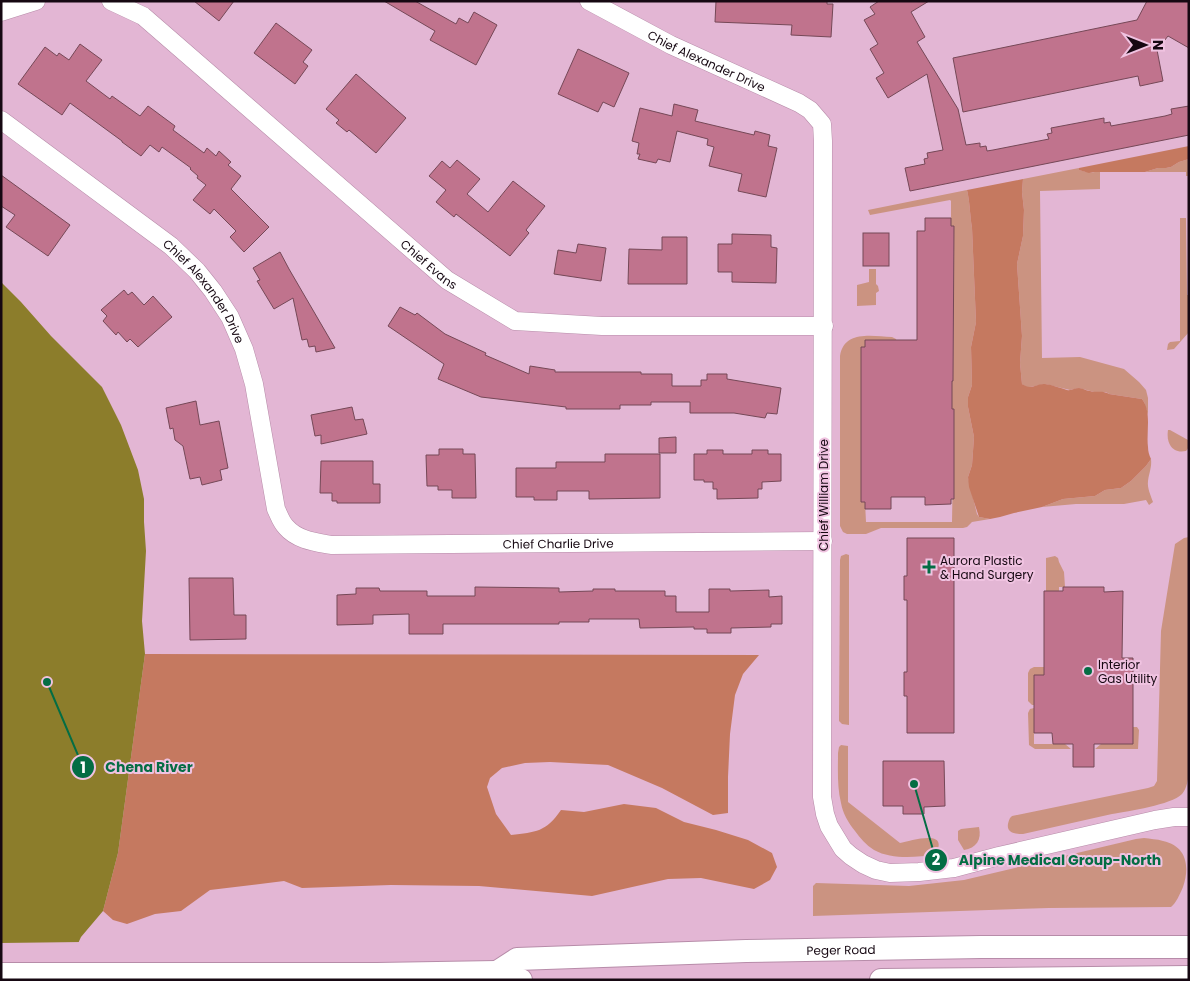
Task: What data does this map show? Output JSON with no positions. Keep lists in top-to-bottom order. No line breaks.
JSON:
{"streets":{"main road":["Peger Road"],"street":["Chief Alexander Drive","Chief Evans","Chief William Drive","Chief Charlie Drive"]},"crossings":[["Chief Alexander Drive","Chief William Drive"],["Chief Alexander Drive","Chief Charlie Drive"],["Chief Evans","Chief William Drive"],["Chief William Drive","Chief Charlie Drive"]],"places":{"health":["Aurora Plastic & Hand Surgery"],"other":["Interior Gas Utility","Chena River","Alpine Medical Group-North"]},"north":"right"}
